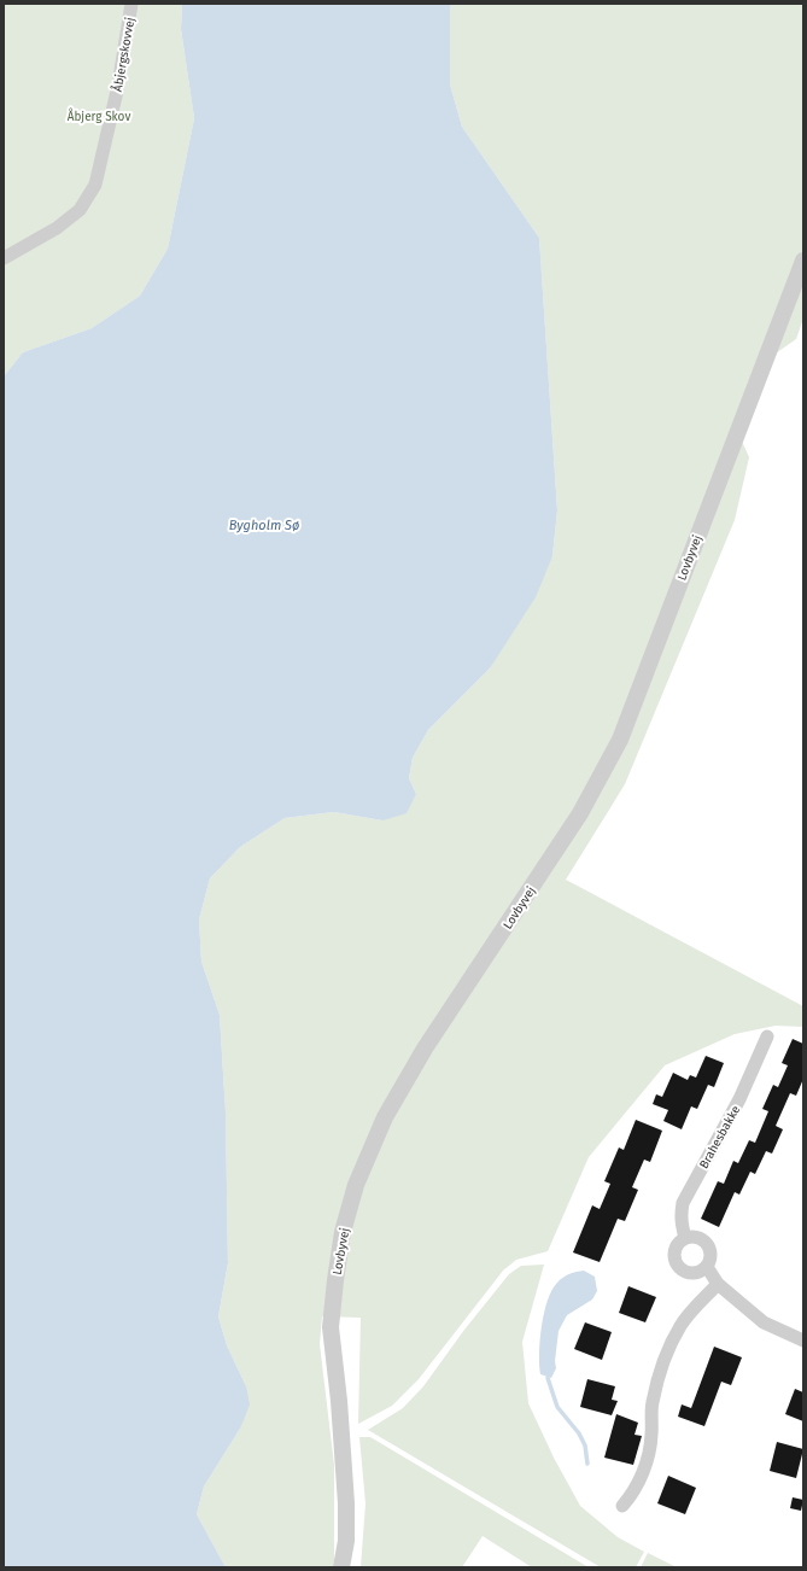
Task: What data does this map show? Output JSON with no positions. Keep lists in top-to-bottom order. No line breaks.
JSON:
{"streets":{"street":["Åbjergskovvej","Lovbyvej","Brahesbakke"]},"water":["Bygholm Sø"],"parks":["Åbjerg Skov"]}
